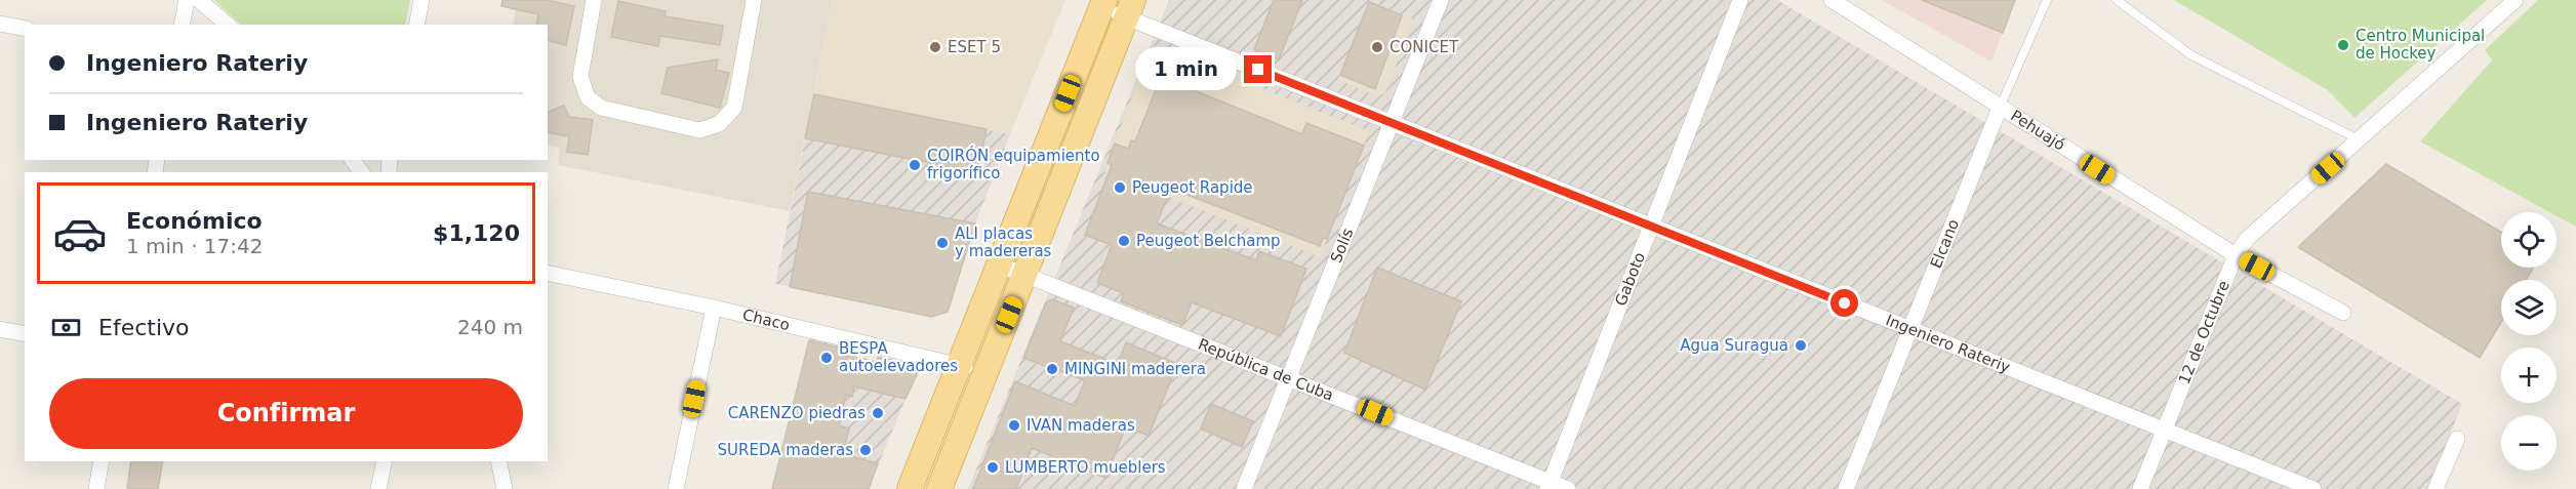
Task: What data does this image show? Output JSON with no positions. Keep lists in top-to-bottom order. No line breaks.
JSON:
{"streets":{"street":["Pehuajó","Solís","Elcano","Gaboto","Chaco","12 de Octubre","Ingeniero Rateriy","República de Cuba"]},"crossings":[["Pehuajó","Elcano"],["Pehuajó","12 de Octubre"],["Solís","Ingeniero Rateriy"],["Solís","República de Cuba"],["Elcano","Ingeniero Rateriy"],["Gaboto","Ingeniero Rateriy"],["Gaboto","República de Cuba"],["12 de Octubre","Ingeniero Rateriy"]],"places":["Centro Municipal de Hockey","ESET 5","CONICET","COIRÓN equipamiento frigorífico","Peugeot Rapide","Peugeot Belchamp","ALI placas y madereras","Agua Suragua","BESPA autoelevadores","MINGINI maderera","CARENZO piedras","IVAN maderas","SUREDA maderas","LUMBERTO mueblers"],"page":{"banner":["Ingeniero Rateriy","Ingeniero Rateriy"],"bubble":"1 min","list":[{"name":"Económico","note":"1 min · 17:42","value":"$1,120"}],"map_buttons":["+","−"],"pay":["Efectivo","240 m"],"buttons":"Confirmar"}}
